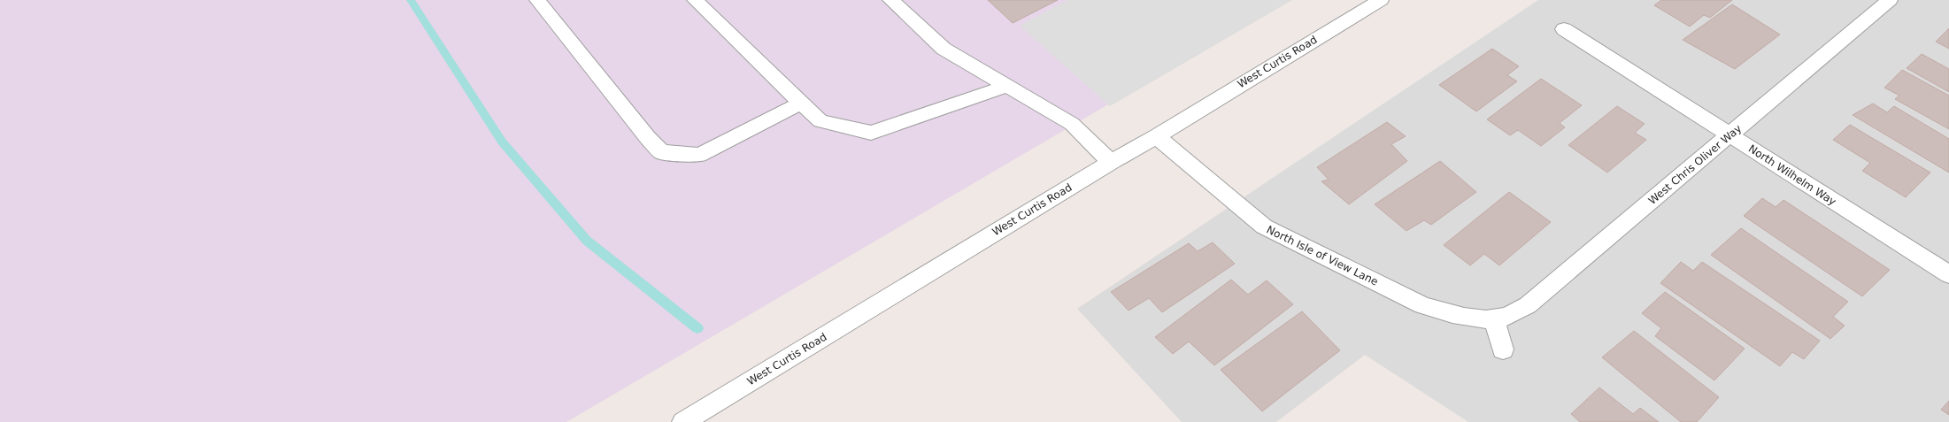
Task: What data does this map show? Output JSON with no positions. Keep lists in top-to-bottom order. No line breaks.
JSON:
{"streets":{"street":["West Curtis Road","West Chris Oliver Way","North Wilhelm Way","North Isle of View Lane"]},"crossings":[["West Curtis Road","North Isle of View Lane"],["West Chris Oliver Way","North Wilhelm Way"],["West Chris Oliver Way","North Isle of View Lane"]]}
